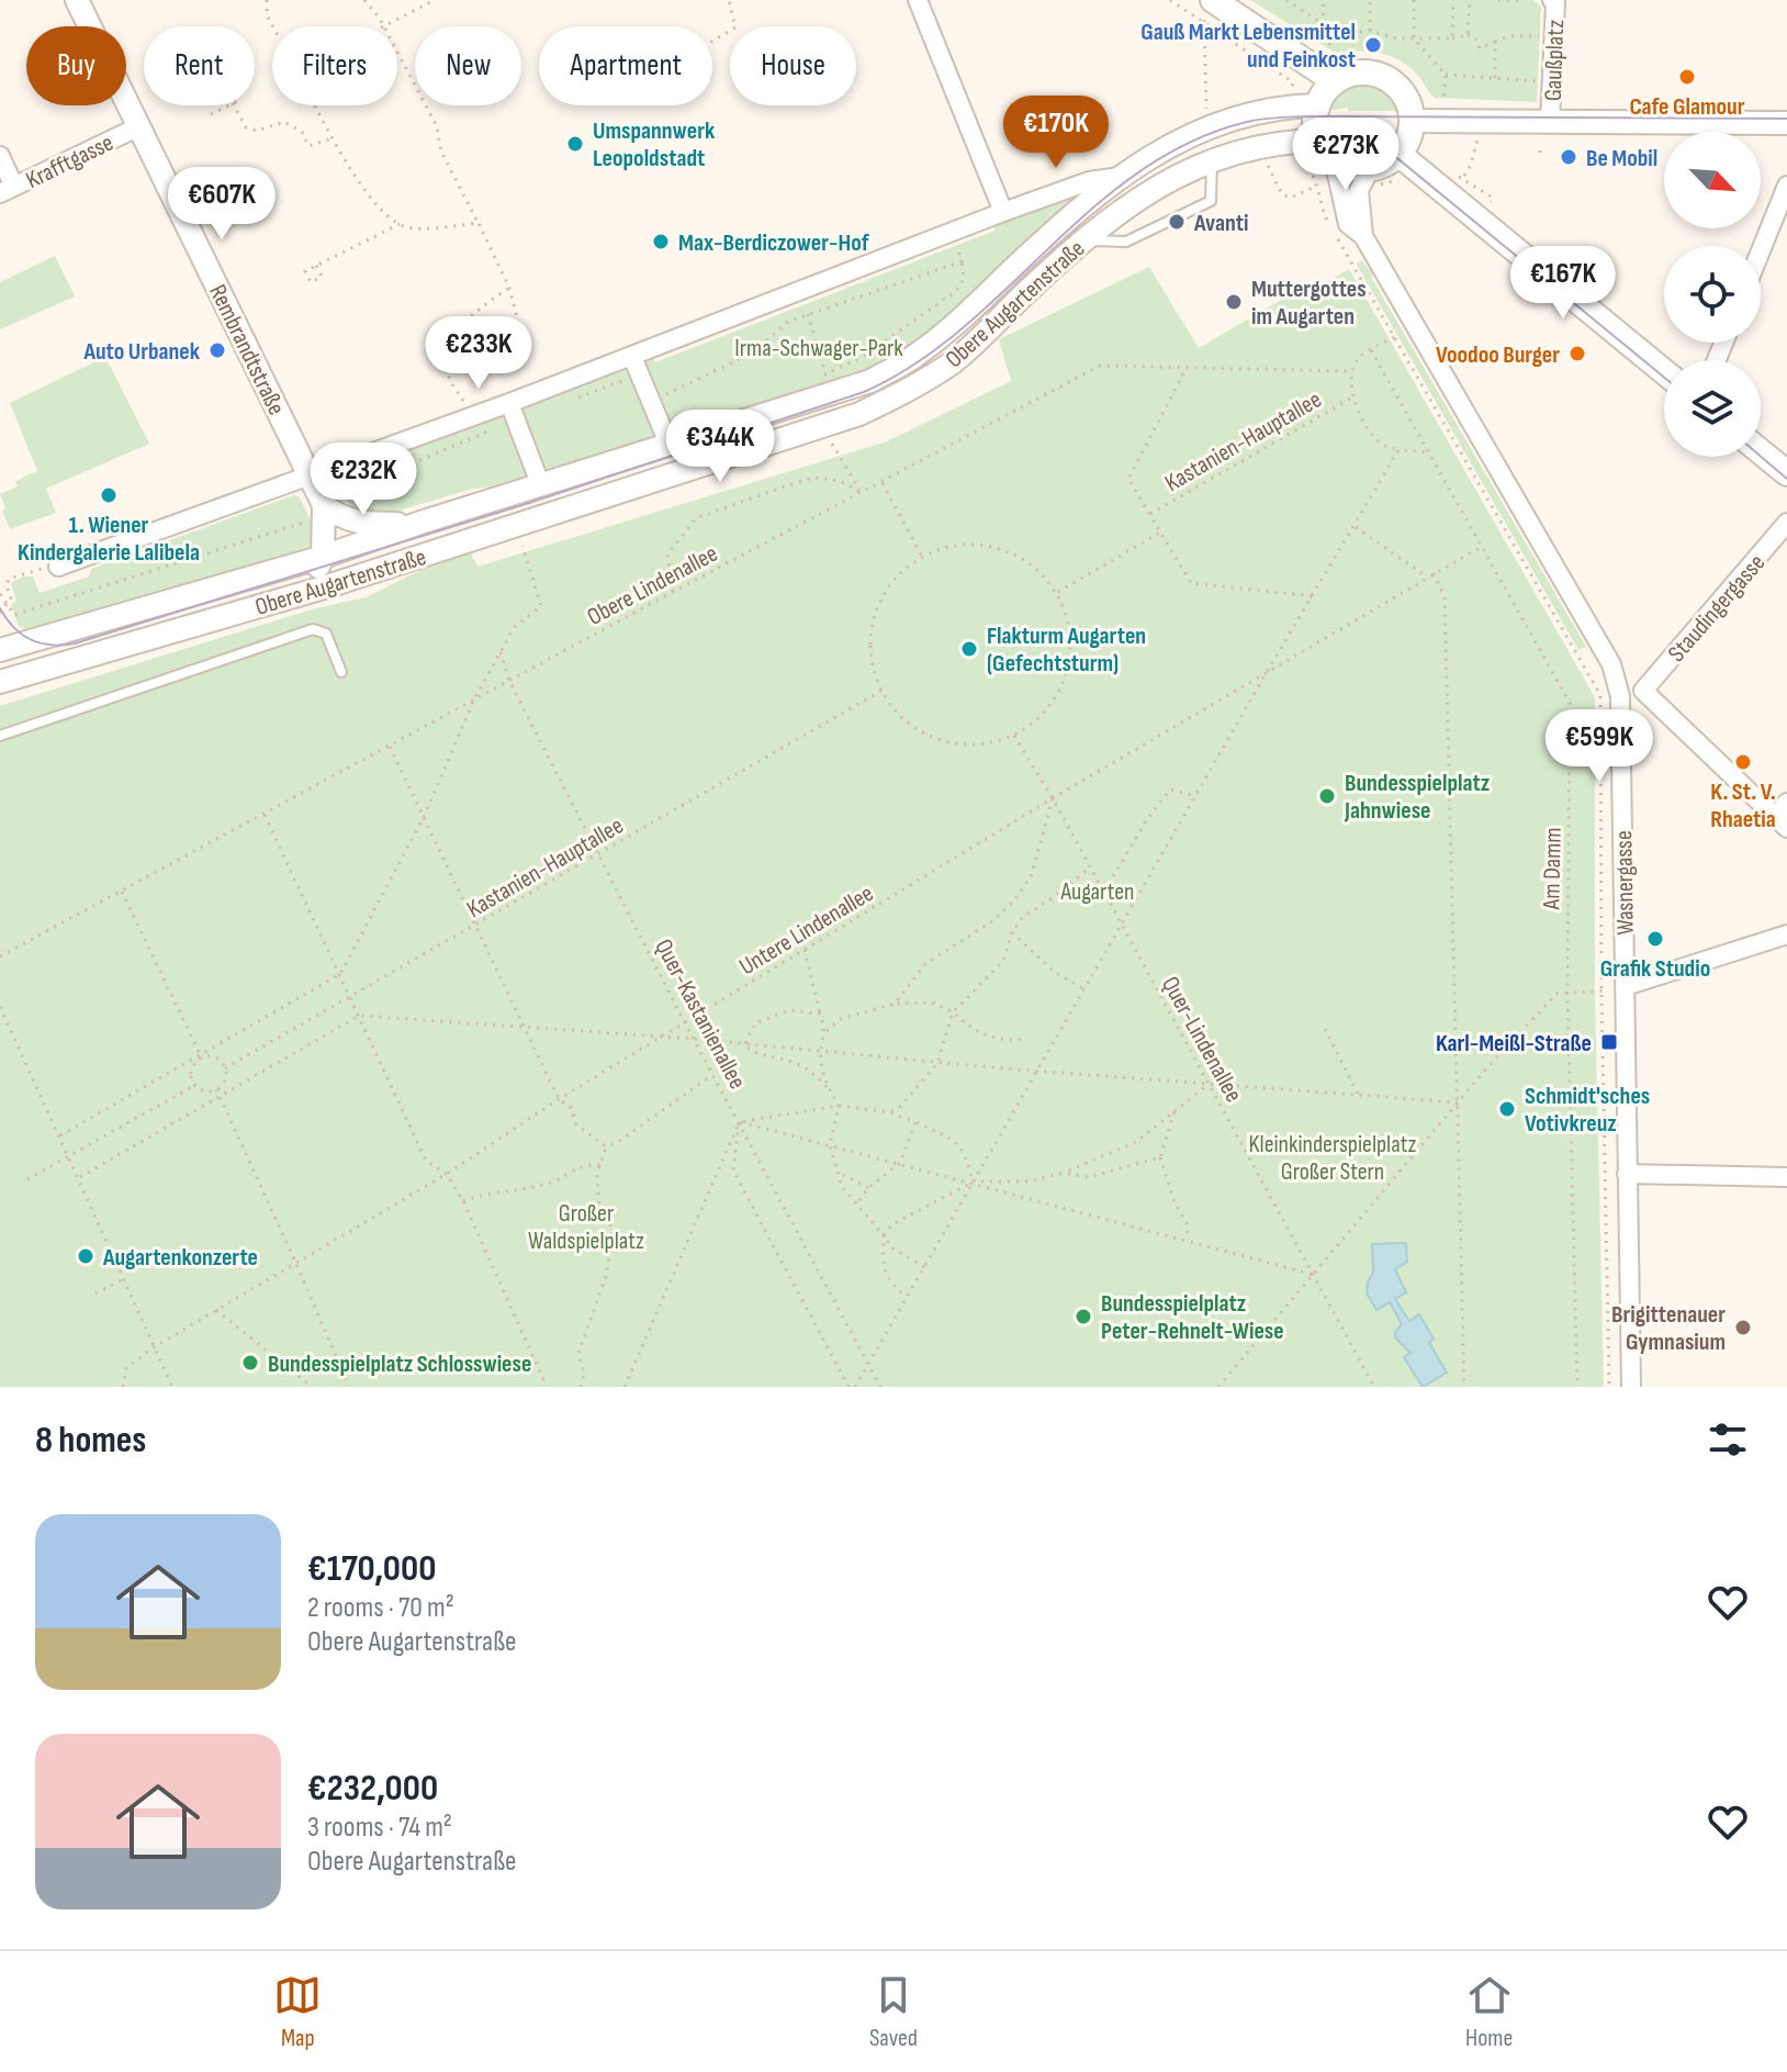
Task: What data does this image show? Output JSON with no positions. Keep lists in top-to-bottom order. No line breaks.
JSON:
{"streets":{"street":["Gaußplatz","Krafftgasse","Obere Augartenstraße","Rembrandtstraße","Staudingergasse","Wasnergasse"],"path":["Kastanien-Hauptallee","Obere Lindenallee","Am Damm","Untere Lindenallee","Quer-Kastanienallee","Quer-Lindenallee"]},"crossings":[["Krafftgasse","Rembrandtstraße"],["Obere Augartenstraße","Rembrandtstraße"],["Obere Augartenstraße","Wasnergasse"],["Kastanien-Hauptallee","Quer-Kastanienallee"],["Kastanien-Hauptallee","Quer-Lindenallee"],["Obere Lindenallee","Quer-Kastanienallee"],["Am Damm","Untere Lindenallee"],["Untere Lindenallee","Quer-Kastanienallee"],["Untere Lindenallee","Quer-Lindenallee"]],"parks":["Irma-Schwager-Park","Augarten","Kleinkinderspielplatz Großer Stern","Großer Waldspielplatz"],"places":{"other":["Gauß Markt Lebensmittel und Feinkost","Cafe Glamour","Umspannwerk Leopoldstadt","Be Mobil","Avanti","Max-Berdiczower-Hof","Muttergottes im Augarten","Auto Urbanek","Voodoo Burger","1. Wiener Kindergalerie Lalibela","Flakturm Augarten (Gefechtsturm)","K. St. V. Rhaetia","Bundesspielplatz Jahnwiese","Grafik Studio","Schmidt'sches Votivkreuz","Augartenkonzerte","Bundesspielplatz Peter-Rehnelt-Wiese","Brigittenauer Gymnasium","Bundesspielplatz Schlosswiese"],"transit":["Karl-Meißl-Straße"]},"north":"bottom right","page":{"chip":["Buy","Rent","Filters","New","Apartment","House"],"price":["€170K","€273K","€607K","€167K","€233K","€344K","€232K","€599K"],"heading":"8 homes","list":[{"name":"€170,000","note":"2 rooms · 70 m² · Obere Augartenstraße"},{"name":"€232,000","note":"3 rooms · 74 m² · Obere Augartenstraße"}],"tabs":["Map","Saved","Home"]}}
